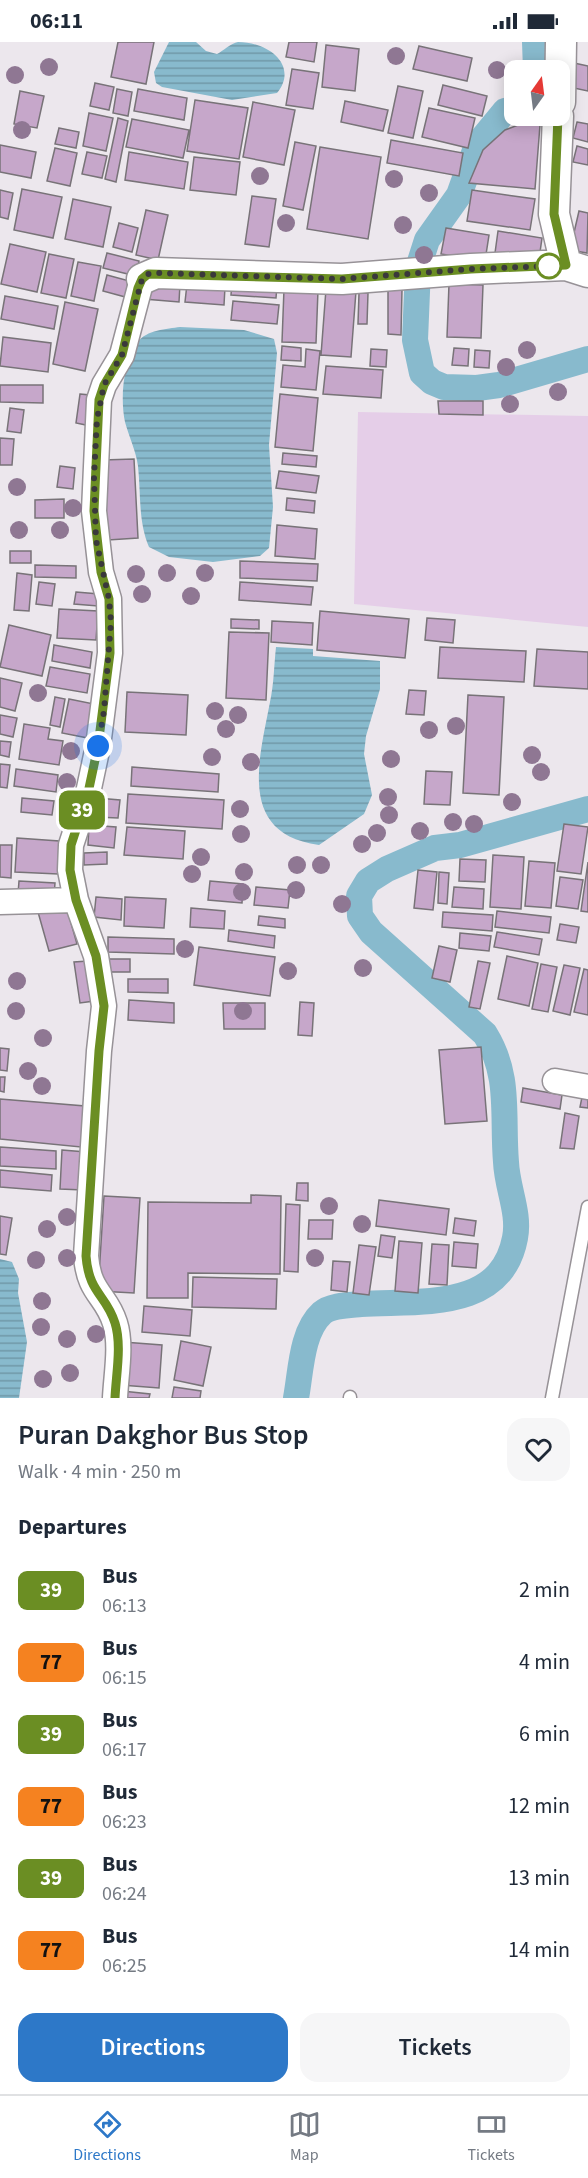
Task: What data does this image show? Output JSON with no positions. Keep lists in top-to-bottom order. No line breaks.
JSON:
{"lines":["bus line 39"],"north":"top","page":{"status":"06:11","on_map":"39","heading":[["Puran Dakghor Bus Stop","Walk · 4 min · 250 m"],"Departures"],"list":[{"mark":"39","name":"Bus","note":"06:13","value":"2 min"},{"mark":"77","name":"Bus","note":"06:15","value":"4 min"},{"mark":"39","name":"Bus","note":"06:17","value":"6 min"},{"mark":"77","name":"Bus","note":"06:23","value":"12 min"},{"mark":"39","name":"Bus","note":"06:24","value":"13 min"},{"mark":"77","name":"Bus","note":"06:25","value":"14 min"}],"buttons":["Directions","Tickets"],"tabs":["Directions","Map","Tickets"]}}
